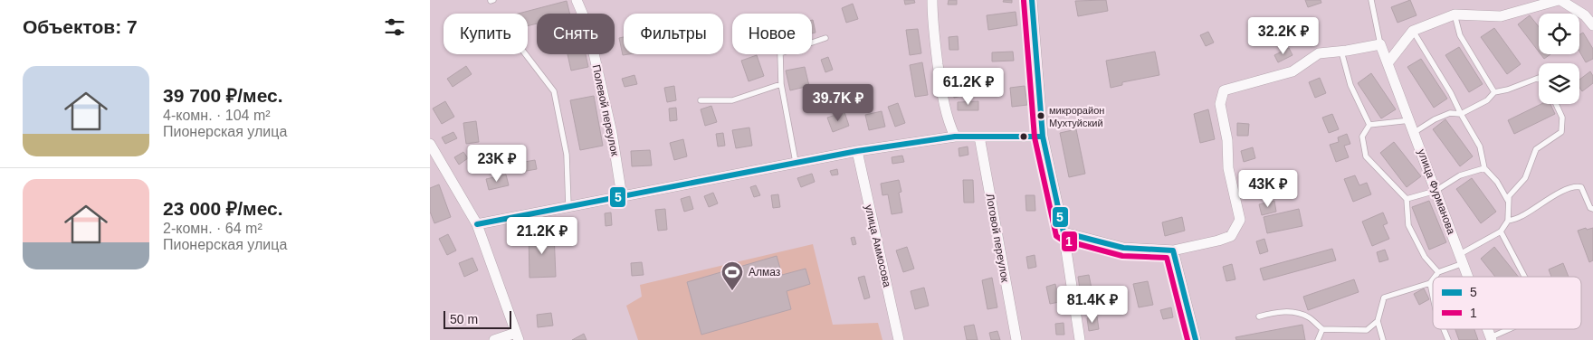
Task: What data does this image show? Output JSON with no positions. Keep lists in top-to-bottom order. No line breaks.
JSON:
{"streets":{"street":["Полевой переулок","улица Фурманова","Логовой переулок","улица Аммосова"]},"places":{"other":["микрорайон Мухтуйский"],"sports":["Алмаз"]},"lines":["transit line 5","transit line 1"],"legend":["5","1"],"scale_bar":"50 m","page":{"heading":"Объектов: 7","chip":["Купить","Снять","Фильтры","Новое"],"price":["32.2K ₽","61.2K ₽","39.7K ₽","23K ₽","43K ₽","21.2K ₽","81.4K ₽"],"list":[{"name":"39 700 ₽/мес.","note":"4-комн. · 104 m² · Пионерская улица"},{"name":"23 000 ₽/мес.","note":"2-комн. · 64 m² · Пионерская улица"}],"scale":"50 m"}}
